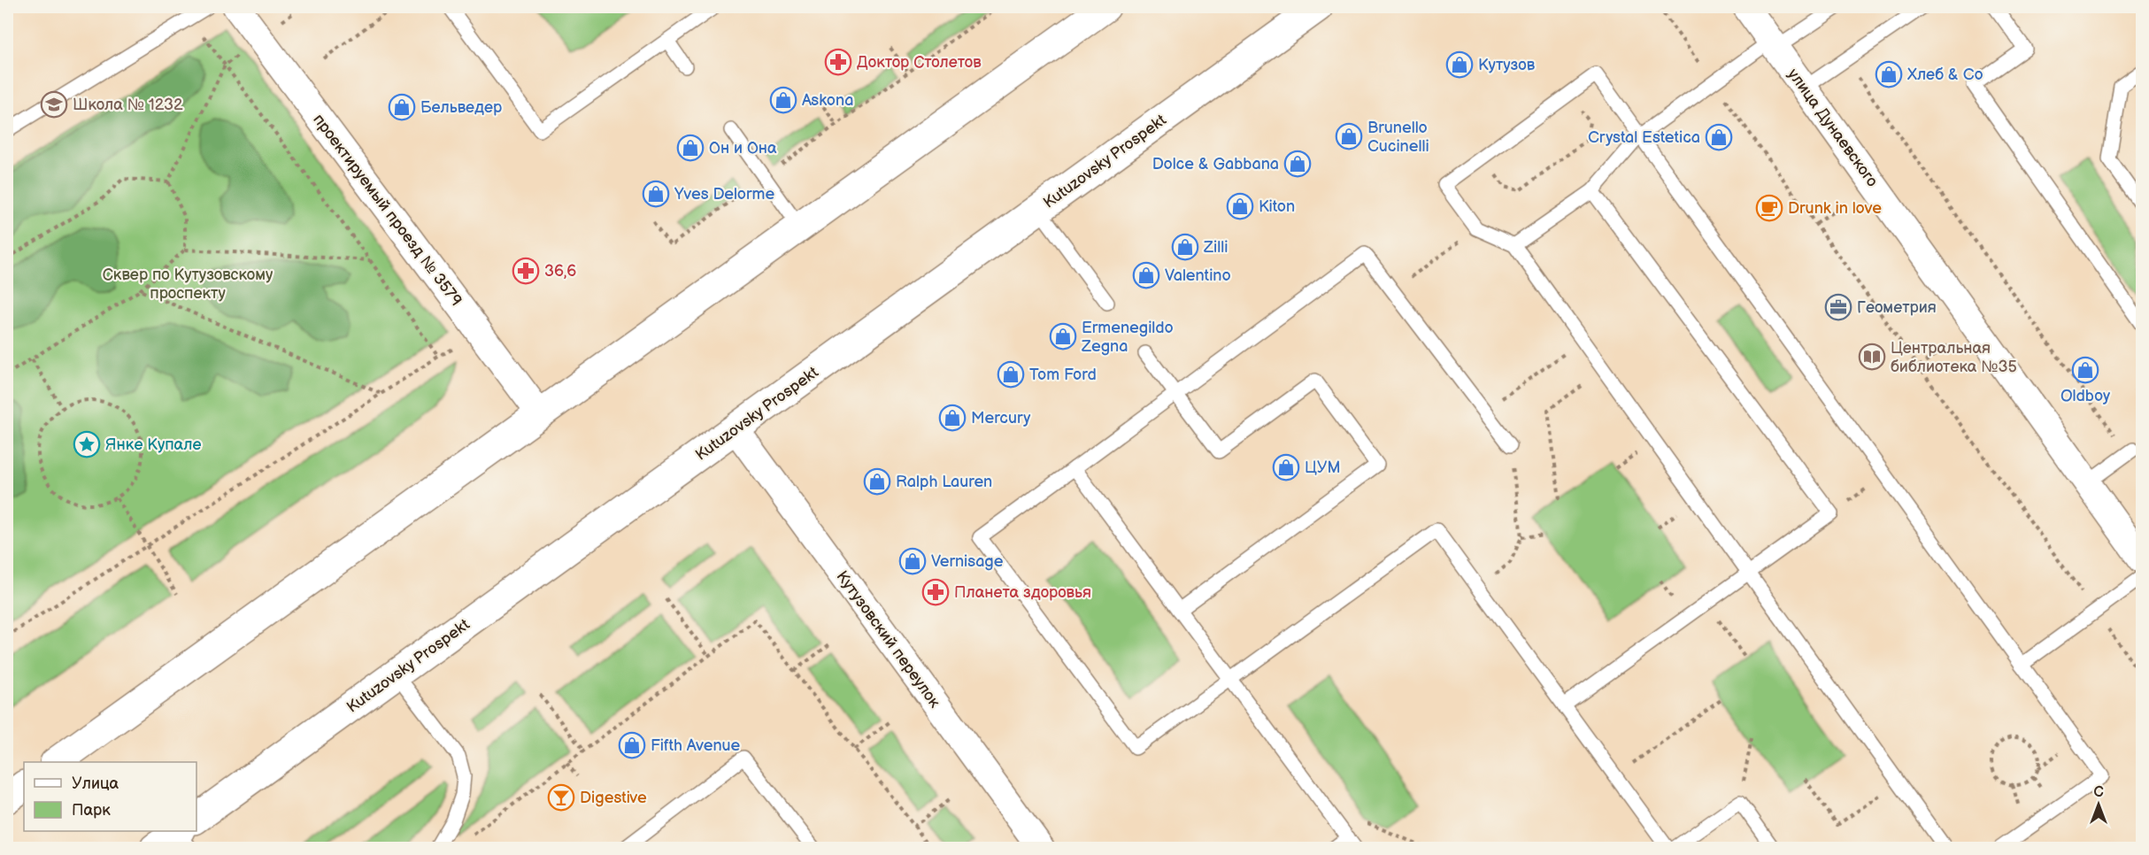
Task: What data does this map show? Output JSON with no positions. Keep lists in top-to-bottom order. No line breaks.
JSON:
{"streets":{"main road":["Kutuzovsky Prospekt"],"street":["улица Дунаевского","проектируемый проезд № 3579","Кутузовский переулок"]},"crossings":[["Kutuzovsky Prospekt","Кутузовский переулок"]],"parks":["Сквер по Кутузовскому проспекту"],"places":{"pharmacy":["Доктор Столетов","36,6","Планета здоровья"],"shop":["Кутузов","Хлеб & Co","Askona","Бельведер","Brunello Cucinelli","Crystal Estetica","Он и Она","Dolce & Gabbana","Yves Delorme","Kiton","Zilli","Valentino","Ermenegildo Zegna","Oldboy","Tom Ford","Mercury","ЦУМ","Ralph Lauren","Vernisage","Fifth Avenue"],"school or university":["Школа № 1232"],"cafe":["Drunk in love"],"office":["Геометрия"],"library":["Центральная библиотека №35"],"place":["Янке Купале"],"bar":["Digestive"]},"legend":["Улица","Парк"],"north":"top"}
